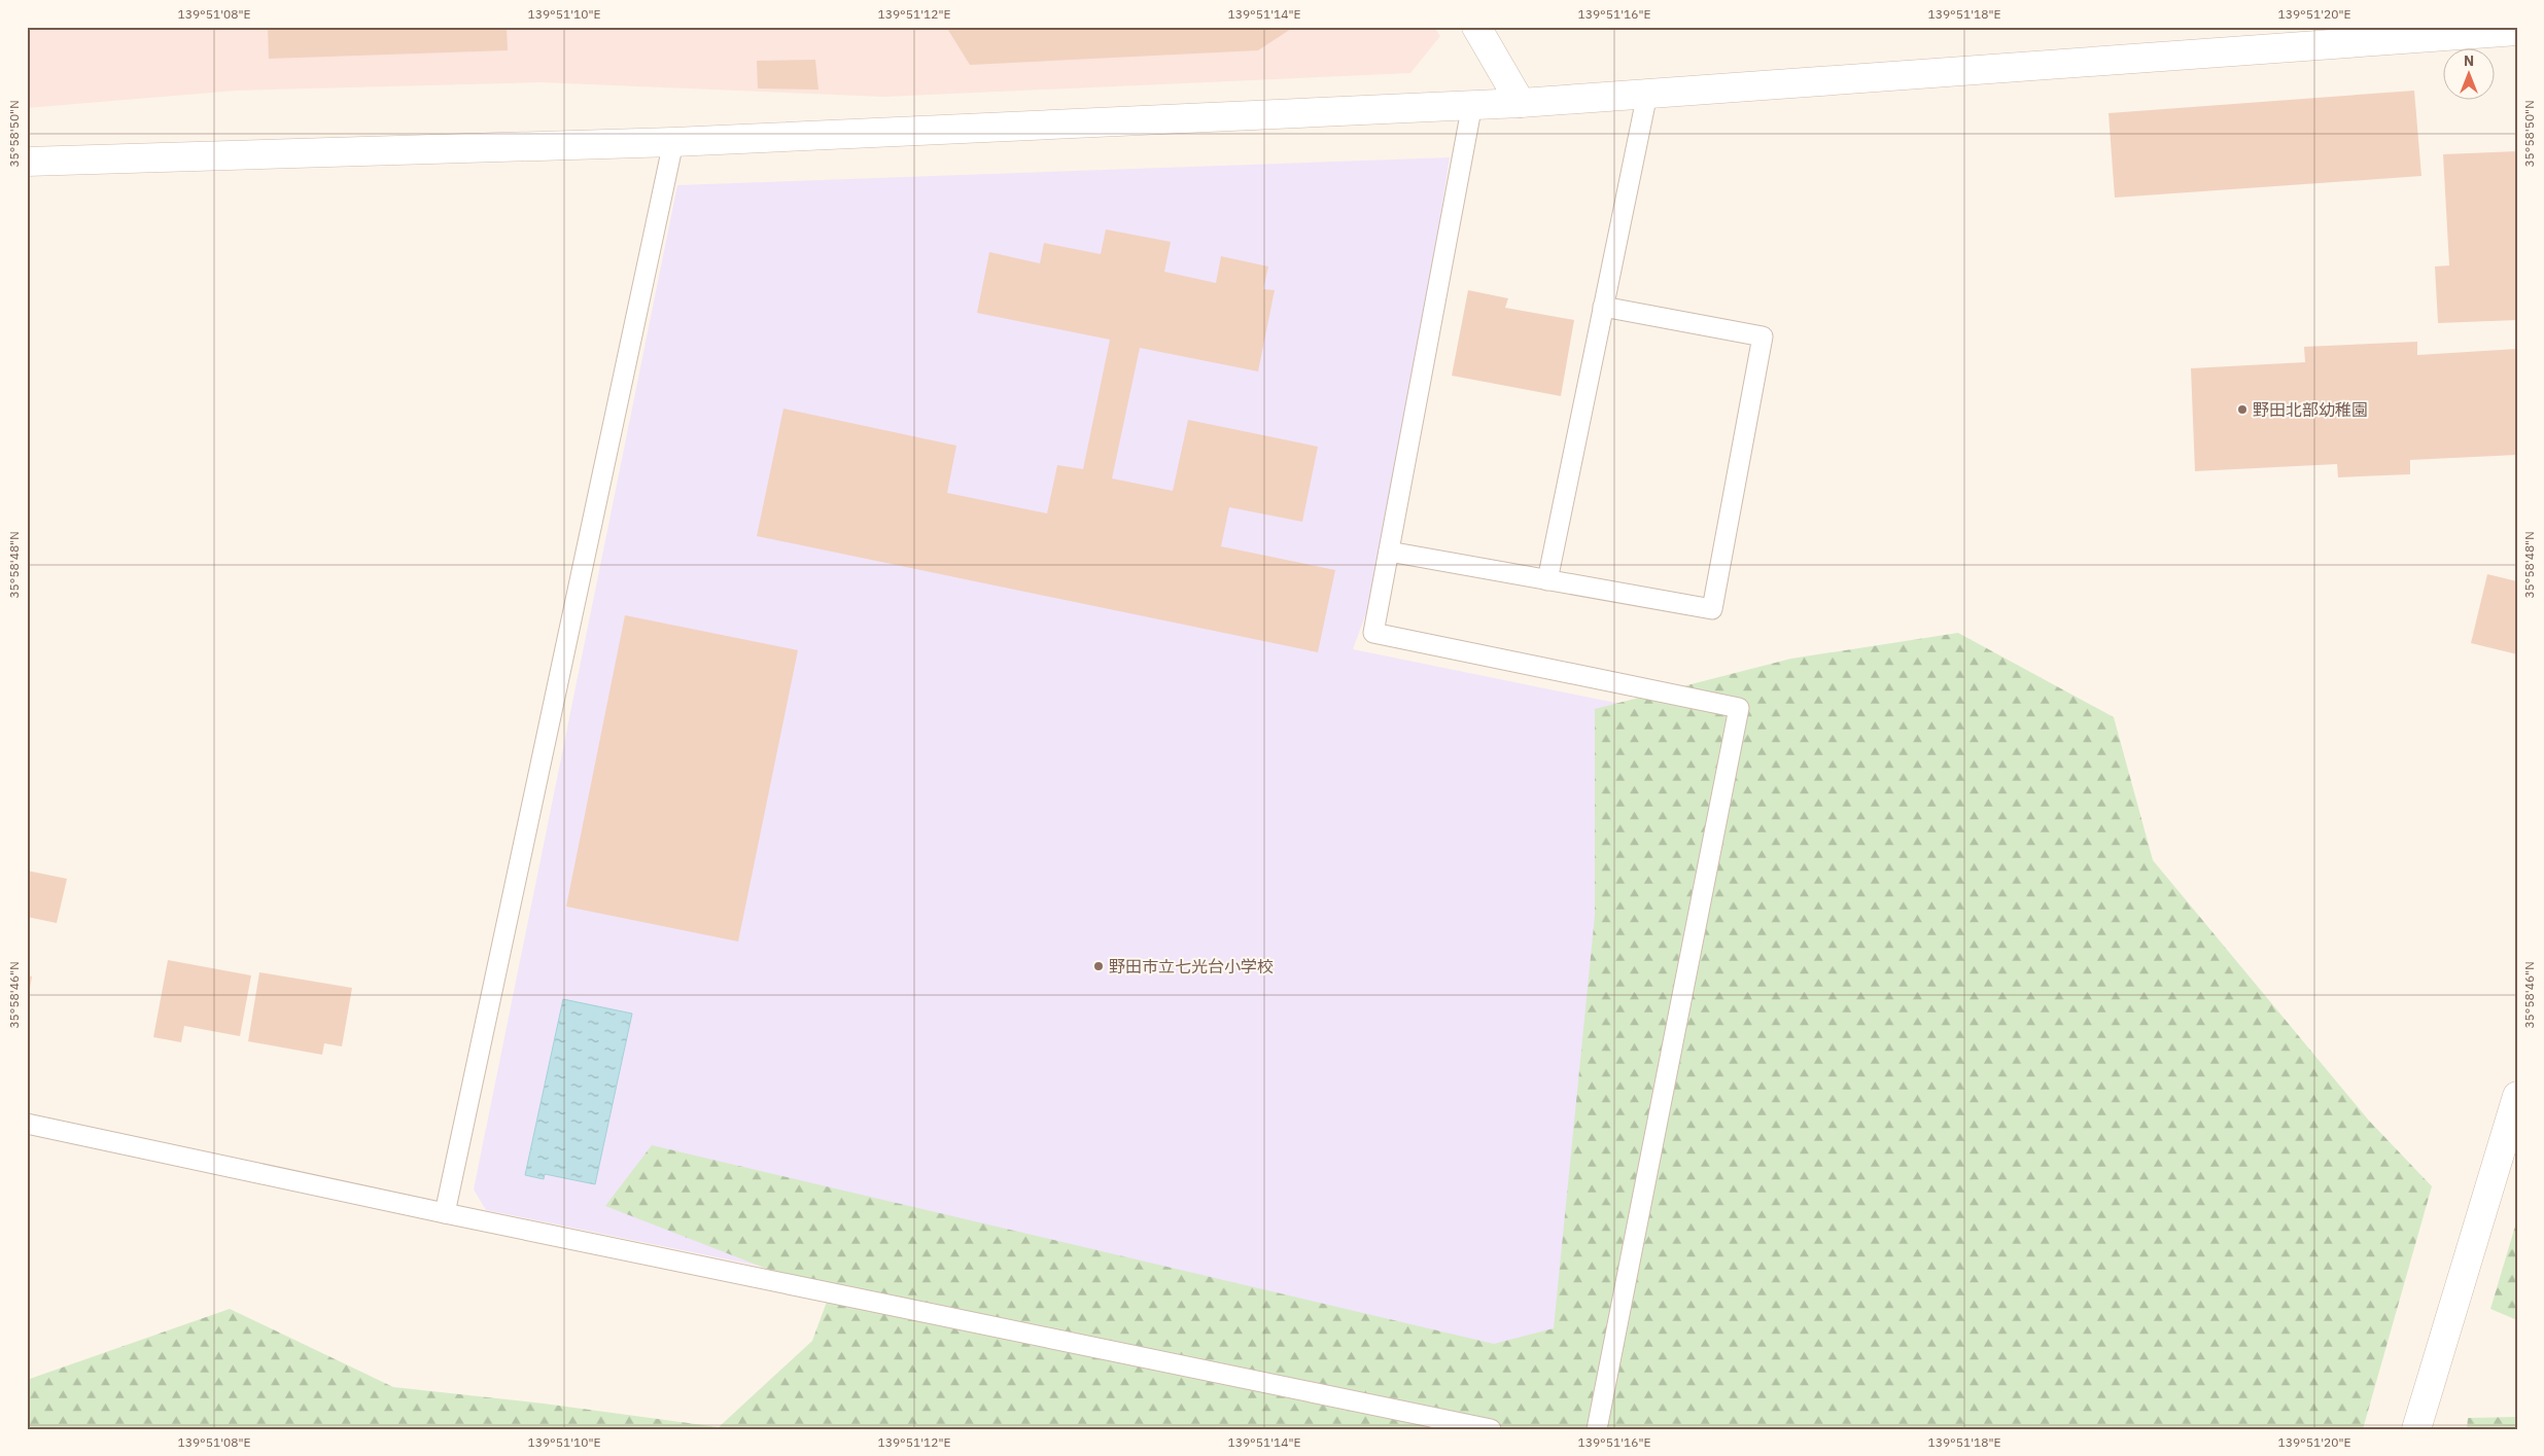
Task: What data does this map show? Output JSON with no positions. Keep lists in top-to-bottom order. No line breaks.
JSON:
{"places":["野田北部幼稚園","野田市立七光台小学校"],"north":"top","coordinates":["139°51'08\"E","139°51'10\"E","139°51'12\"E","139°51'14\"E","139°51'16\"E","139°51'18\"E","139°51'20\"E","35°58'50\"N","35°58'48\"N","35°58'46\"N"]}
